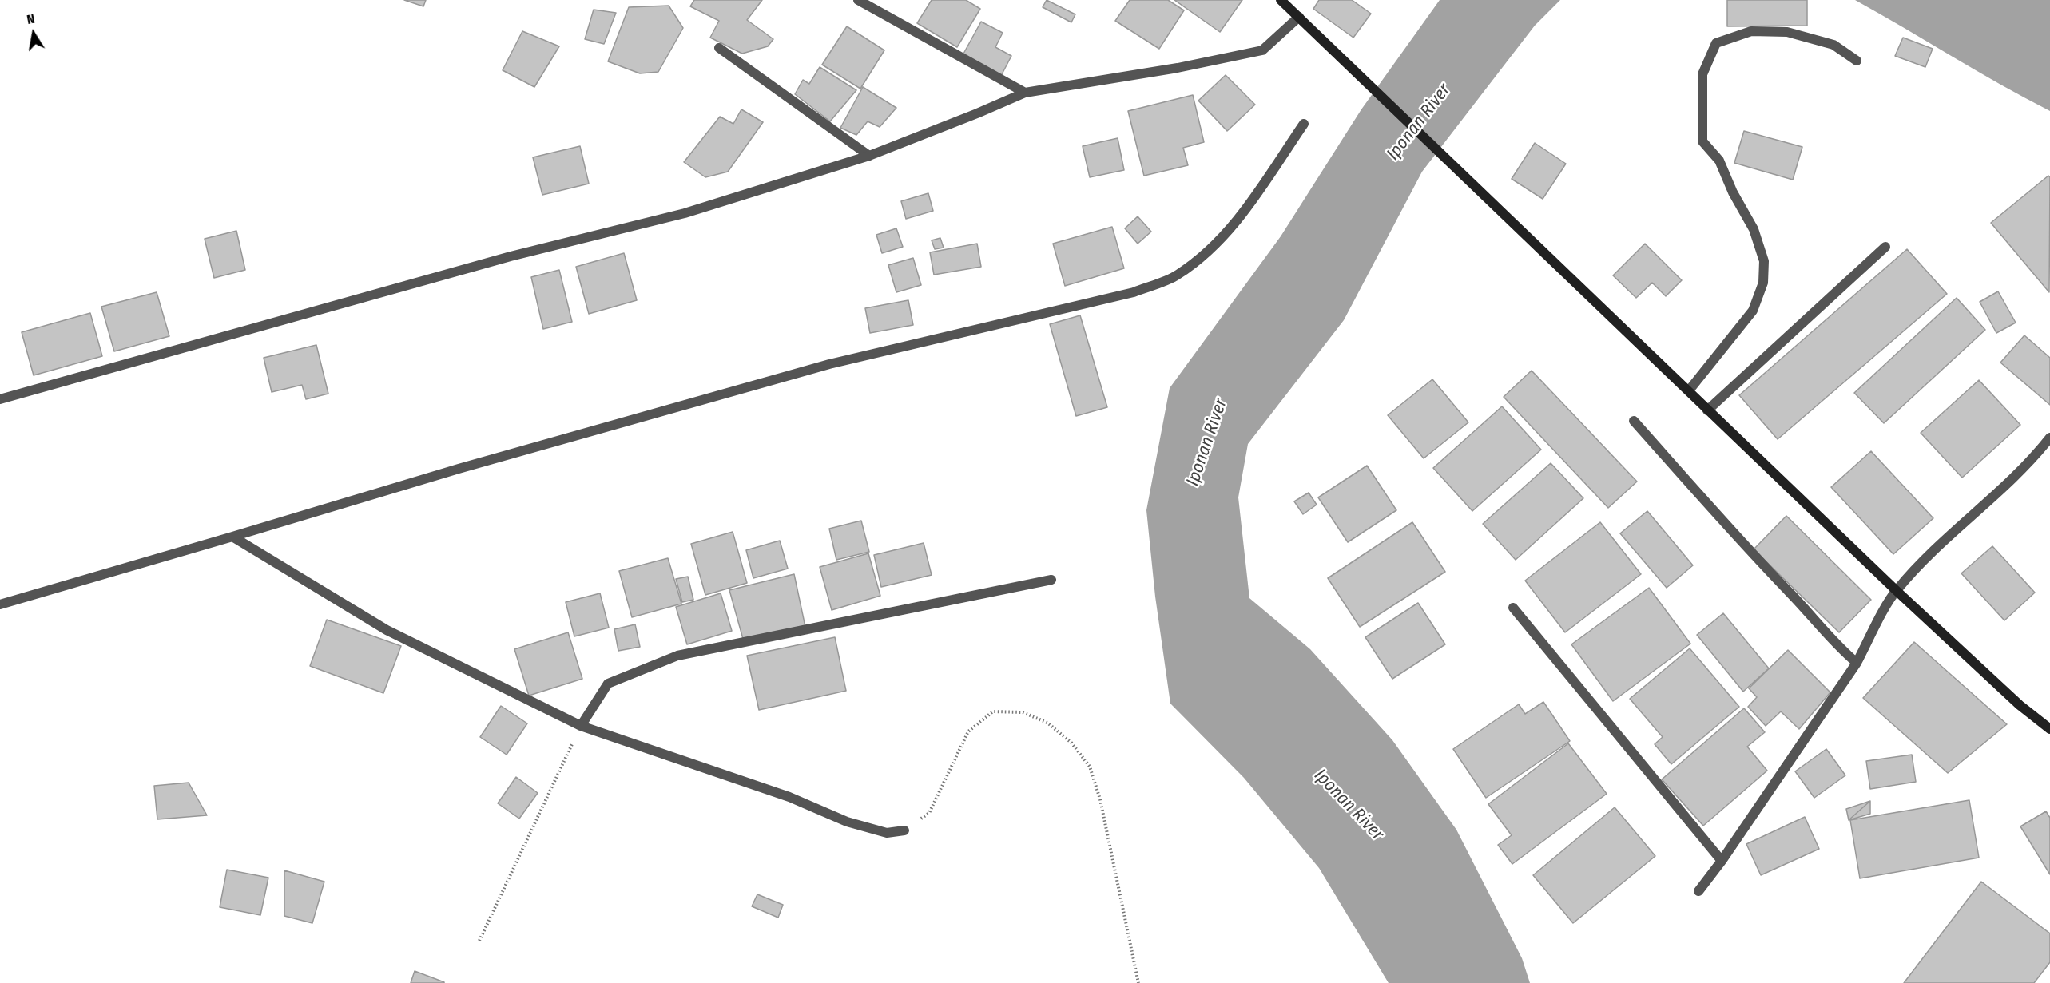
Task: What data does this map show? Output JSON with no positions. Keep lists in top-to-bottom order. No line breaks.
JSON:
{"water":["Iponan River"],"north":"top"}
